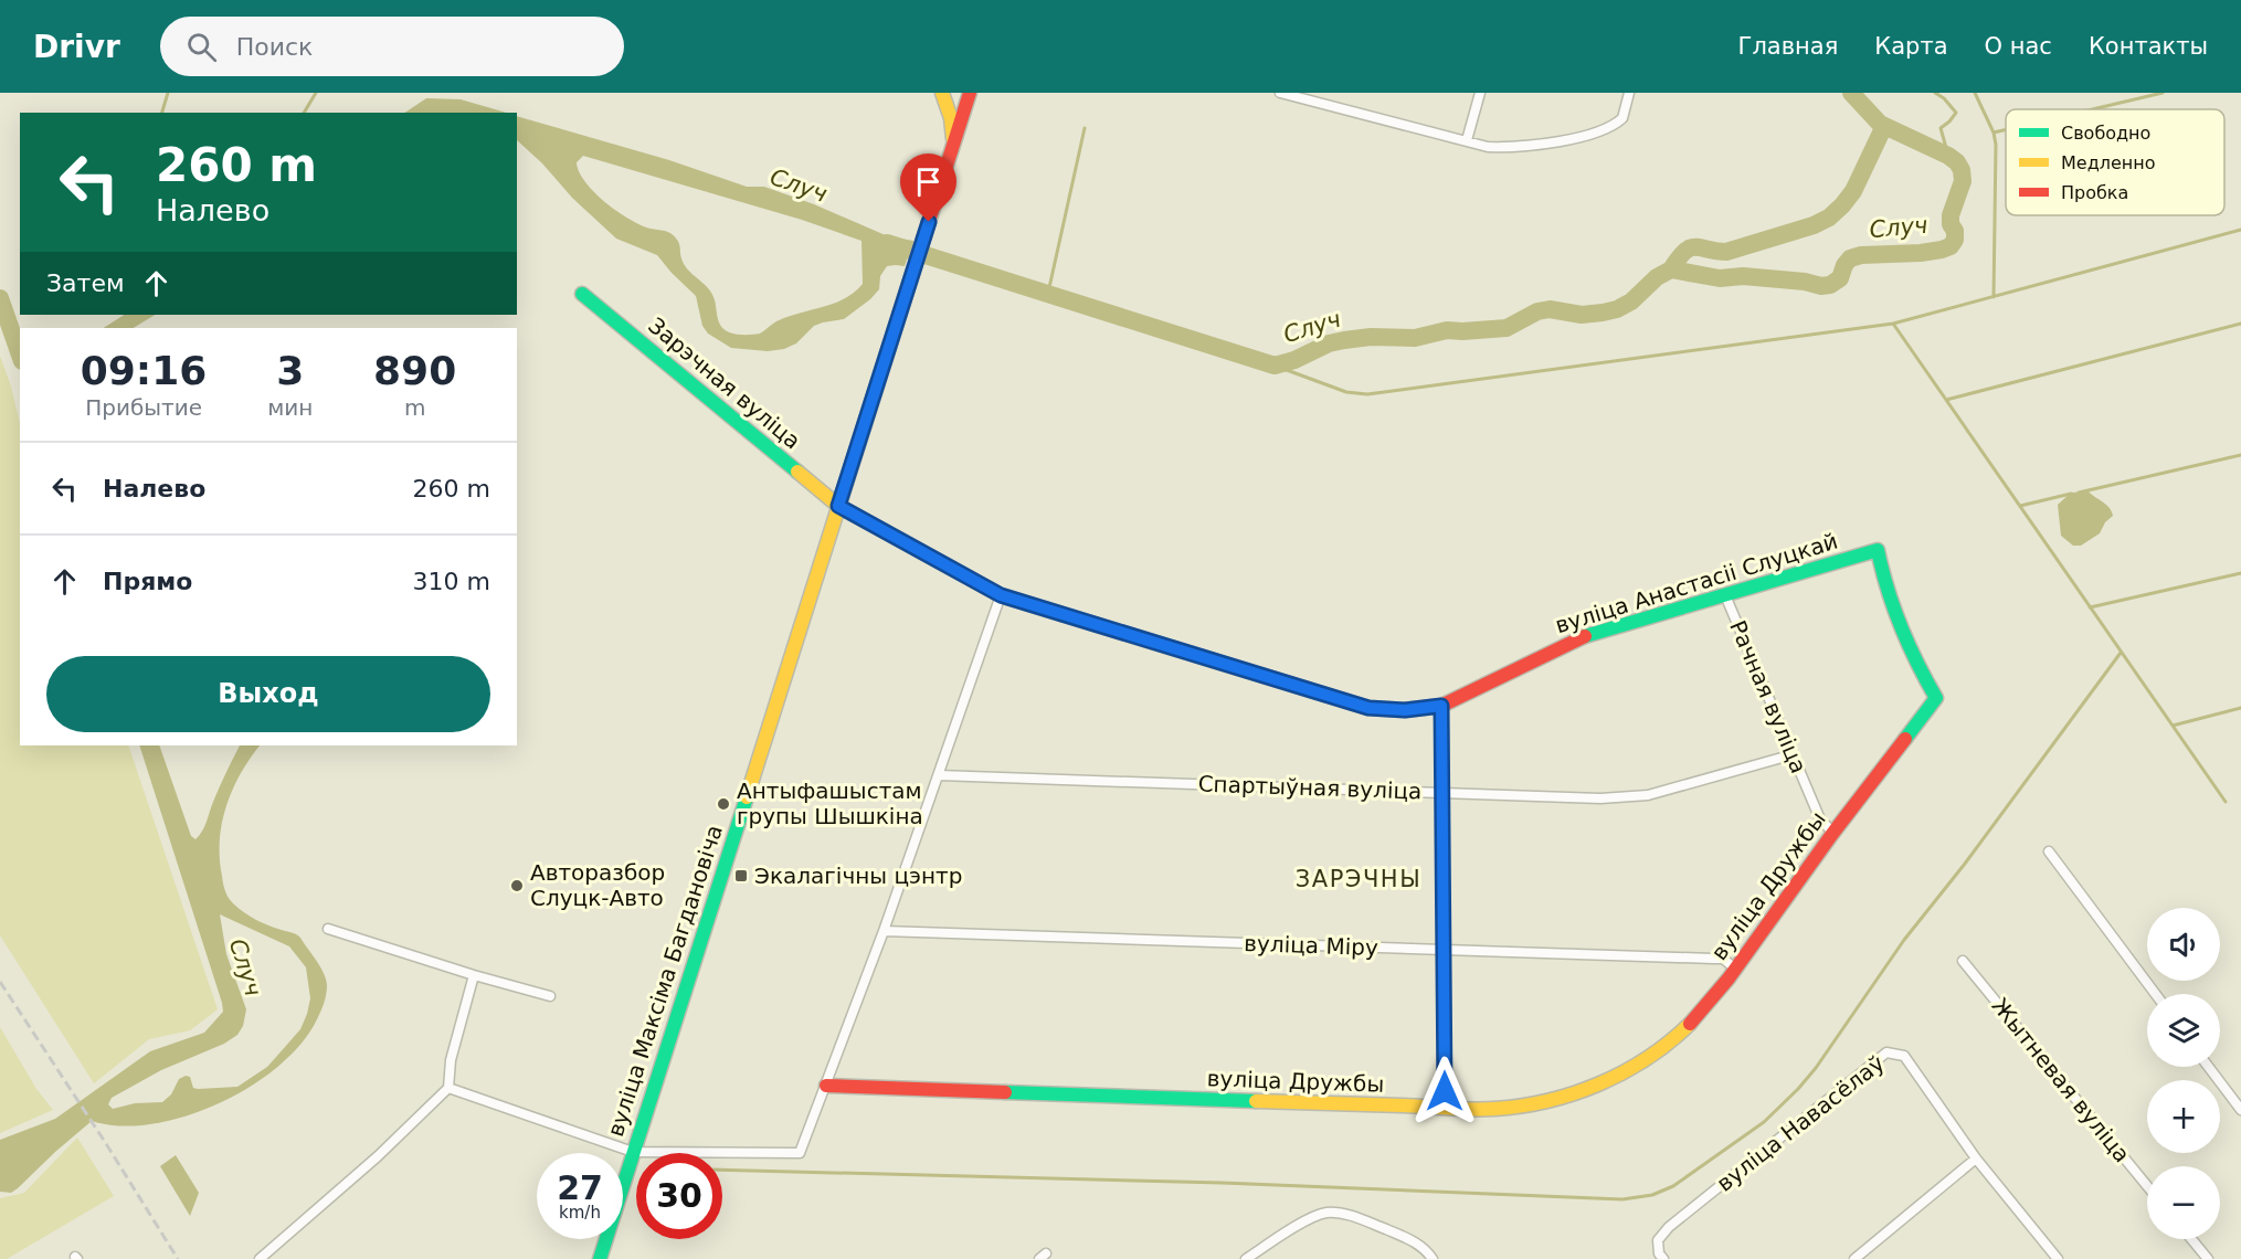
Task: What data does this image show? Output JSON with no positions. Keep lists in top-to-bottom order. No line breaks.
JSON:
{"streets":{"street":["Зарэчная вуліца","вуліца Анастасіі Слуцкай","Рачная вуліца","Спартыўная вуліца","вуліца Дружбы","вуліца Міру","вуліца Максіма Багдановіча","Жытневая вуліца","вуліца Навасёлаў"]},"crossings":[["Зарэчная вуліца","вуліца Анастасіі Слуцкай"],["Зарэчная вуліца","вуліца Максіма Багдановіча"],["вуліца Анастасіі Слуцкай","Рачная вуліца"],["вуліца Анастасіі Слуцкай","вуліца Дружбы"],["Рачная вуліца","Спартыўная вуліца"],["Рачная вуліца","вуліца Дружбы"],["вуліца Дружбы","вуліца Міру"]],"districts":["ЗАРЭЧНЫ"],"water":["Случ"],"places":{"other":["Антыфашыстам групы Шышкіна","Авторазбор Слуцк-Авто"],"transit":["Экалагічны цэнтр"]},"legend":["Свободно","Медленно","Пробка"],"page":{"header":"Drivr","search":"Поиск","nav":["Главная","Карта","О нас","Контакты"],"turn":["260 m","Налево"],"then":"Затем","eta":["09:16","Прибытие","3","мин","890","m"],"list":[{"name":"Налево","value":"260 m"},{"name":"Прямо","value":"310 m"}],"buttons":"Выход","map_buttons":["+","−"],"speed":"27 km/h","limit":"30"}}
